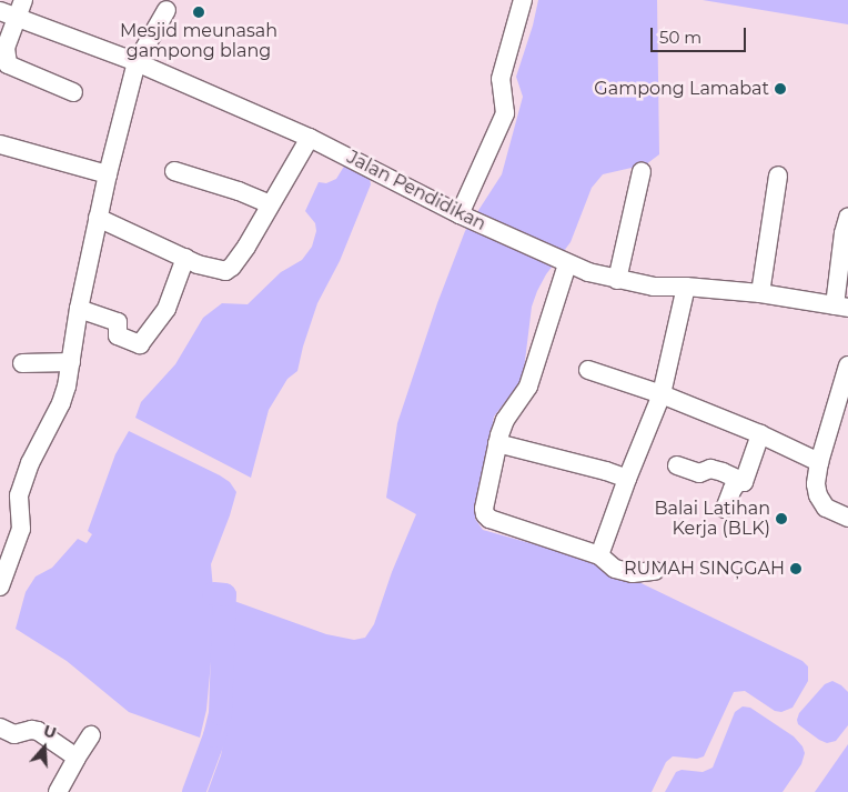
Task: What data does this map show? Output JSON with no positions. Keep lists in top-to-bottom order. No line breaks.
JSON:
{"streets":{"street":["Jalan Pendidikan"]},"places":["Mesjid meunasah gampong blang","Gampong Lamabat","Balai Latihan Kerja (BLK)","RUMAH SINĢGAH"],"scale_bar":"50 m","north":"top"}
